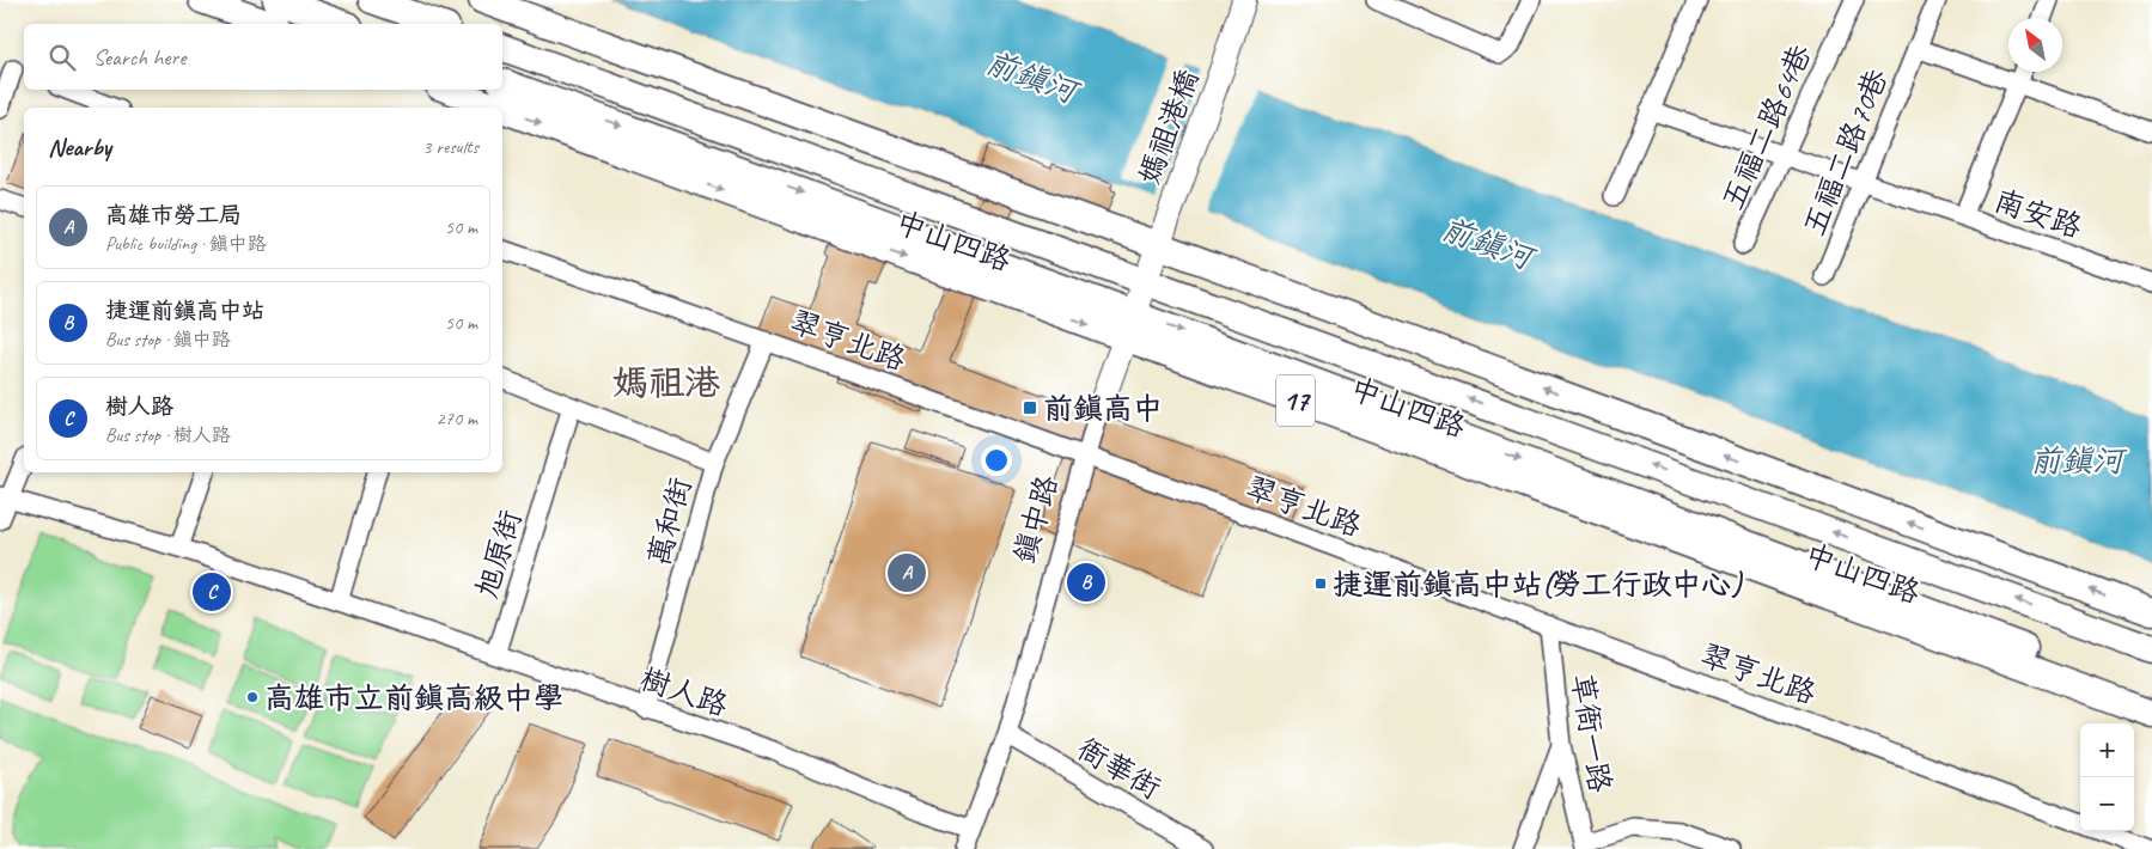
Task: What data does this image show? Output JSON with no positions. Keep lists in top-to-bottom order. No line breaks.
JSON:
{"streets":{"main road":["媽祖港橋","中山四路","17","鎮中路"],"street":["五福二路64巷","五福二路70巷","南安路","翠亨北路","萬和街","旭原街","樹人路","草衙一路","衙華街"]},"crossings":[["媽祖港橋","鎮中路"],["五福二路70巷","南安路"],["中山四路","鎮中路"],["翠亨北路","鎮中路"],["翠亨北路","草衙一路"],["鎮中路","樹人路"],["鎮中路","衙華街"],["萬和街","旭原街"],["萬和街","樹人路"],["旭原街","樹人路"]],"districts":["媽祖港"],"water":["前鎮河"],"places":{"transit":["前鎮高中","捷運前鎮高中站(勞工行政中心)"],"other":["高雄市立前鎮高級中學"]},"north":"top left","page":{"search":"Search here","heading":["Nearby","3 results"],"list":[{"mark":"A","name":"高雄市勞工局","note":"Public building · 鎮中路","value":"50 m"},{"mark":"B","name":"捷運前鎮高中站","note":"Bus stop · 鎮中路","value":"50 m"},{"mark":"C","name":"樹人路","note":"Bus stop · 樹人路","value":"270 m"}],"pins":["A","B","C"],"map_buttons":["+","−"]}}
